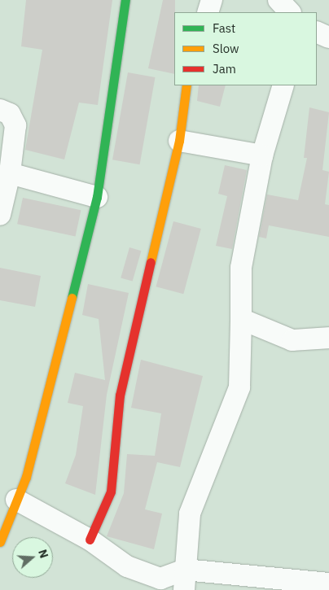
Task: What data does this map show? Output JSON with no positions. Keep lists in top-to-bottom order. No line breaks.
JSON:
{"legend":["Fast","Slow","Jam"],"north":"right"}
